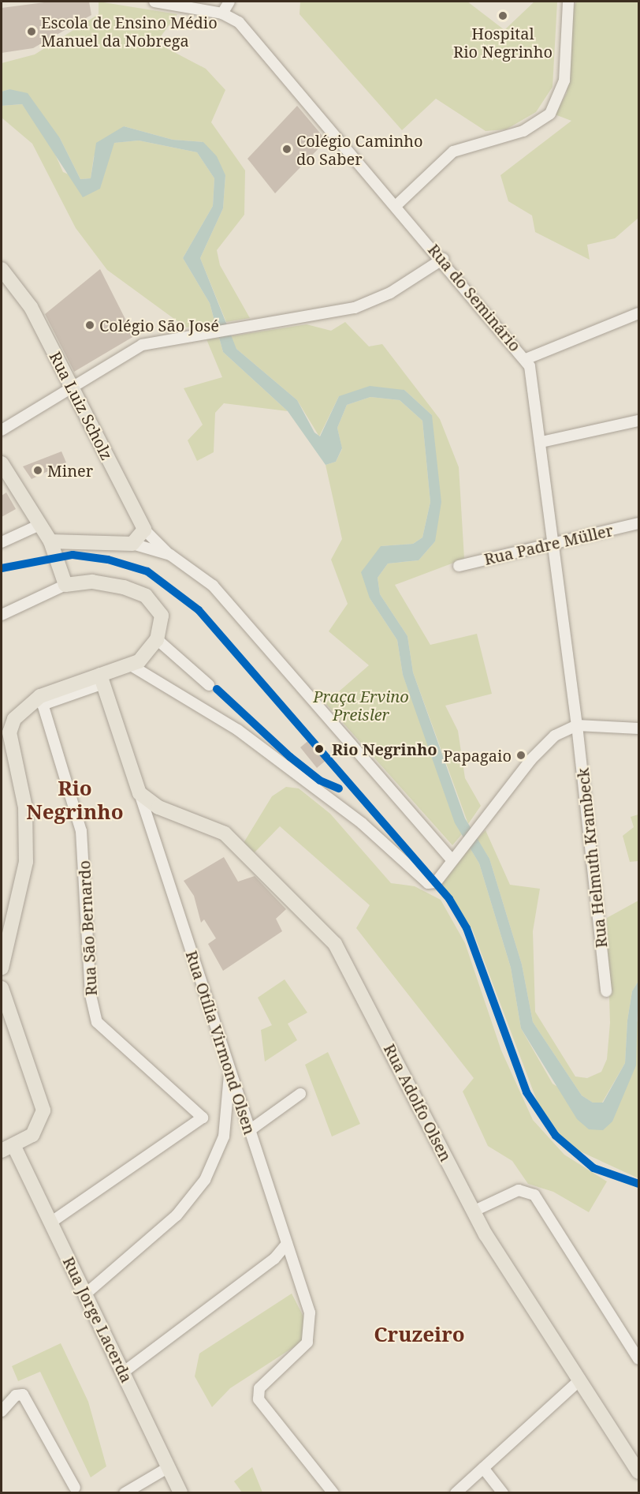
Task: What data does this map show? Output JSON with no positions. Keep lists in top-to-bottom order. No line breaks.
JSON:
{"streets":{"main road":["Rua Luiz Scholz","Rua Otília Virmond Olsen","Rua Adolfo Olsen","Rua Jorge Lacerda"],"street":["Rua do Seminário","Rua Padre Müller","Rua Helmuth Krambeck","Rua São Bernardo"]},"crossings":[["Rua do Seminário","Rua Padre Müller"],["Rua do Seminário","Rua Helmuth Krambeck"],["Rua São Bernardo","Rua Jorge Lacerda"],["Rua Otília Virmond Olsen","Rua Adolfo Olsen"]],"districts":["Rio Negrinho","Cruzeiro"],"parks":["Praça Ervino Preisler"],"places":["Hospital Rio Negrinho","Escola de Ensino Médio Manuel da Nobrega","Colégio Caminho do Saber","Colégio São José","Miner","Rio Negrinho","Papagaio"]}
